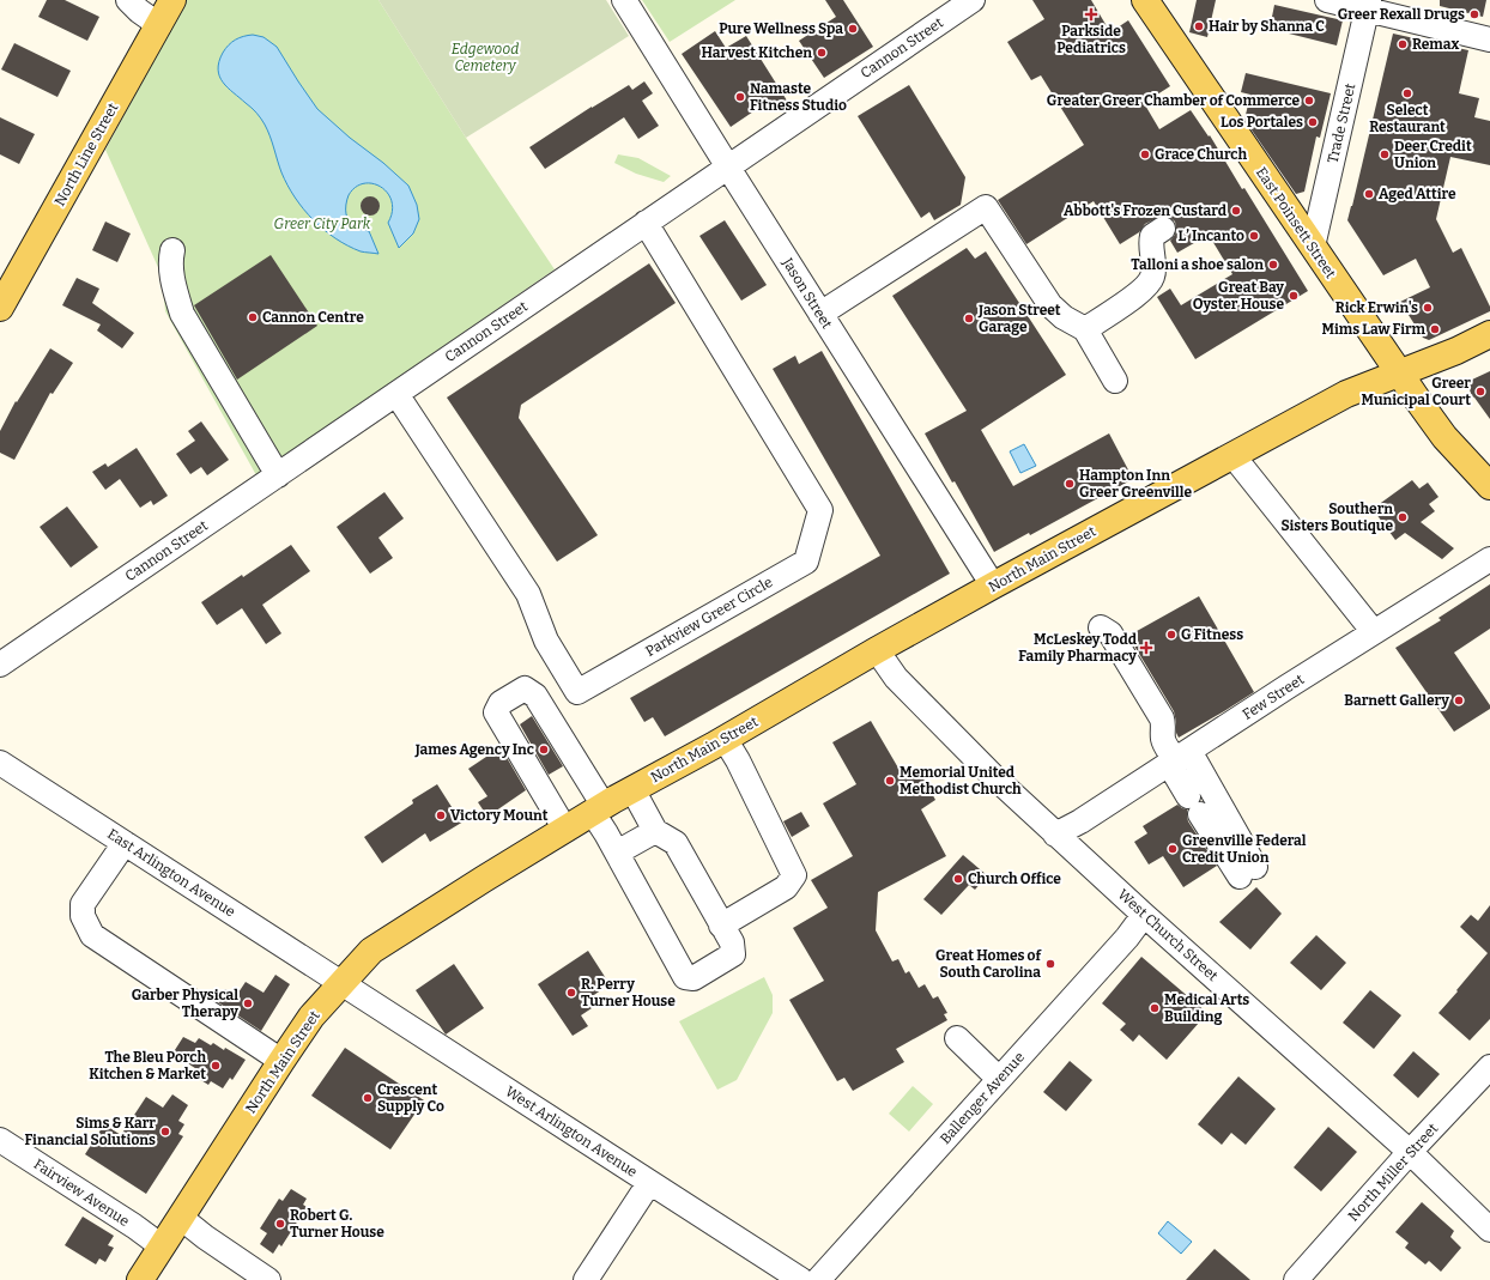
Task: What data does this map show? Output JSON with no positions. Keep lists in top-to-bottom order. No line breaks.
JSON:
{"streets":{"main road":["North Line Street","East Poinsett Street","North Main Street"],"street":["Cannon Street","Trade Street","Jason Street","Parkview Greer Circle","Few Street","East Arlington Avenue","West Church Street","Ballenger Avenue","West Arlington Avenue","North Miller Street","Fairview Avenue"]},"crossings":[["Cannon Street","Jason Street"],["Cannon Street","Parkview Greer Circle"],["Trade Street","East Poinsett Street"],["East Poinsett Street","North Main Street"],["Jason Street","North Main Street"],["North Main Street","East Arlington Avenue"],["North Main Street","West Church Street"],["North Main Street","West Arlington Avenue"],["North Main Street","Fairview Avenue"],["Few Street","West Church Street"],["East Arlington Avenue","West Arlington Avenue"],["West Church Street","Ballenger Avenue"],["West Church Street","North Miller Street"]],"parks":["Edgewood Cemetery","Greer City Park"],"places":{"health":["Parkside Pediatrics","McLeskey Todd Family Pharmacy"],"other":["Greer Rexall Drugs","Hair by Shanna C","Pure Wellness Spa","Remax","Harvest Kitchen","Select Restaurant","Namaste Fitness Studio","Greater Greer Chamber of Commerce","Los Portales","Grace Church","Deer Credit Union","Aged Attire","Abbott's Frozen Custard","L’ Incanto","Talloni a shoe salon","Great Bay Oyster House","Rick Erwin's","Cannon Centre","Jason Street Garage","Mims Law Firm","Greer Municipal Court","Hampton Inn Greer Greenville","Southern Sisters Boutique","G Fitness","Barnett Gallery","James Agency Inc","Memorial United Methodist Church","Victory Mount","Greenville Federal Credit Union","Church Office","Great Homes of South Carolina","R. Perry Turner House","Garber Physical Therapy","Medical Arts Building","The Bleu Porch Kitchen & Market","Crescent Supply Co","Sims & Karr Financial Solutions","Robert G. Turner House"]}}
